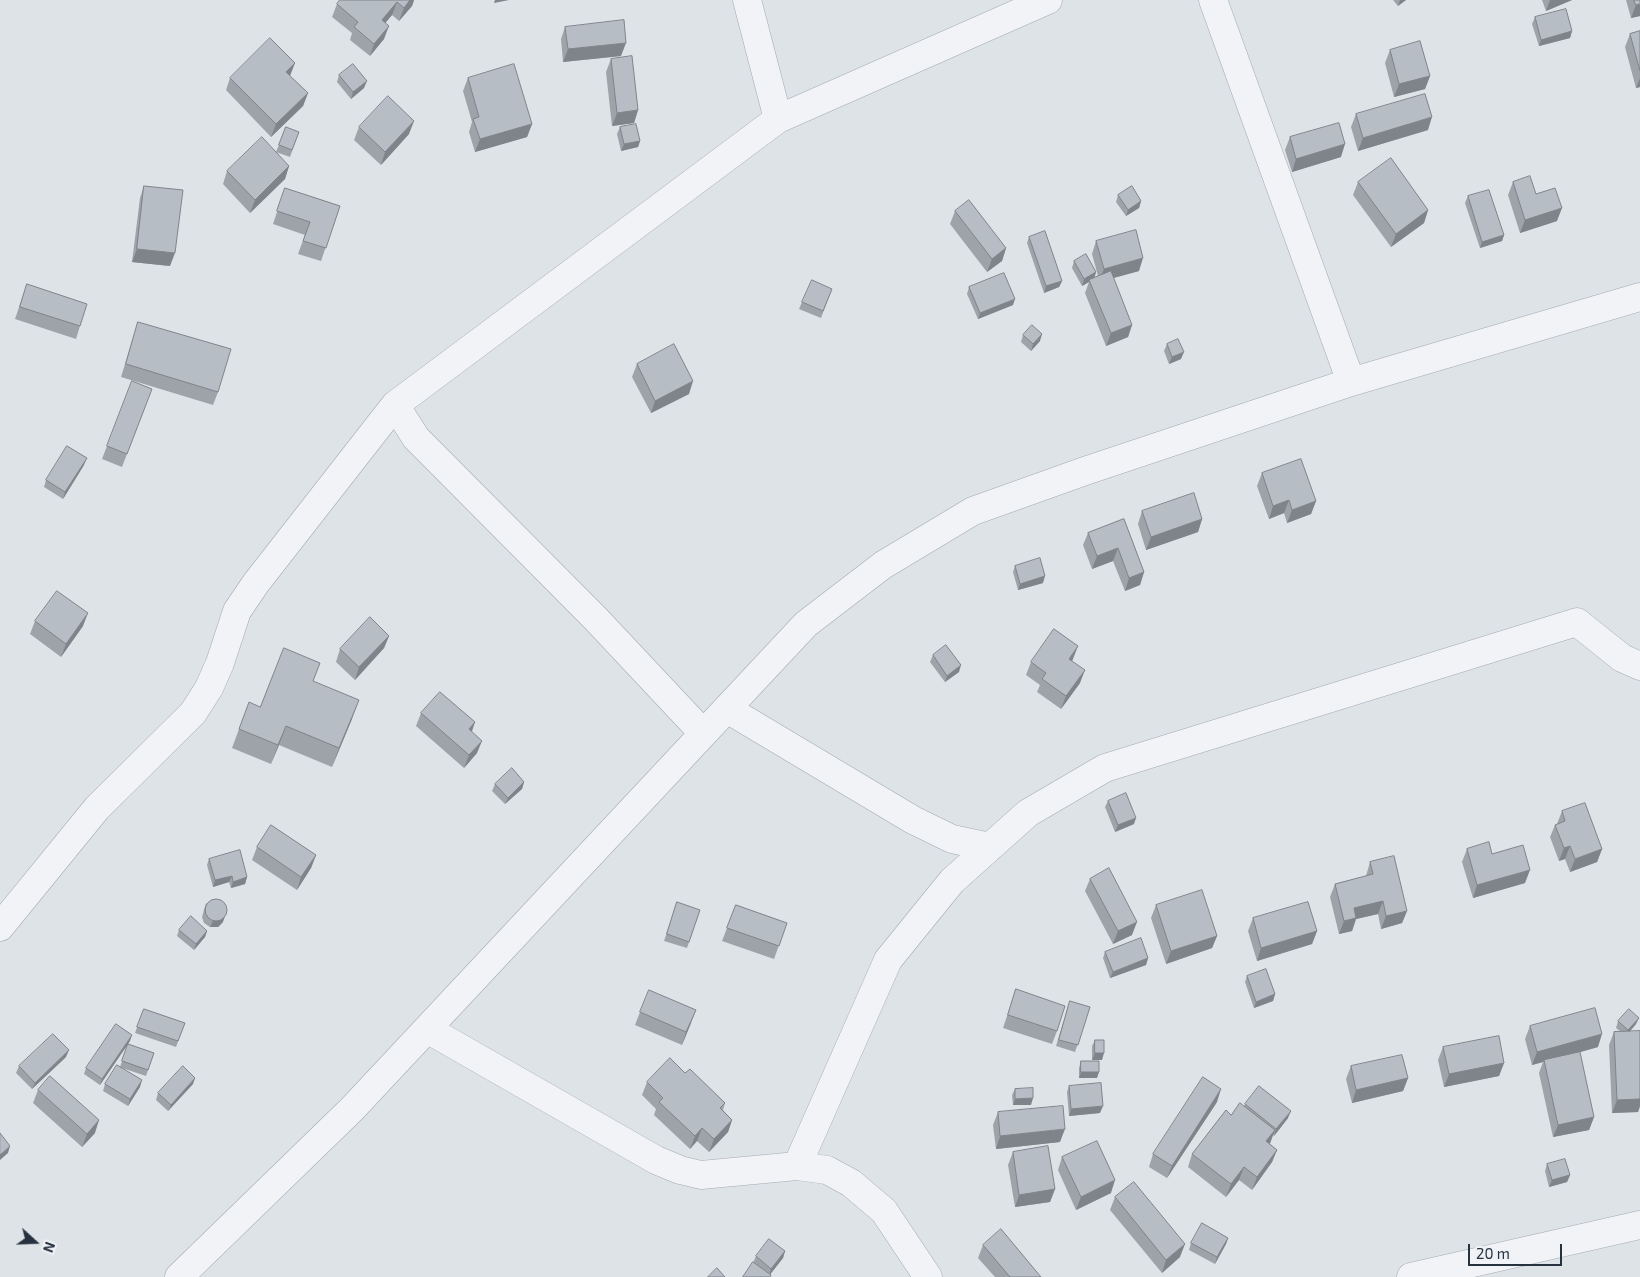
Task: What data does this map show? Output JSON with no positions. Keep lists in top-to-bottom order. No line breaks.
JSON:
{"scale_bar":"20 m","north":"right"}
